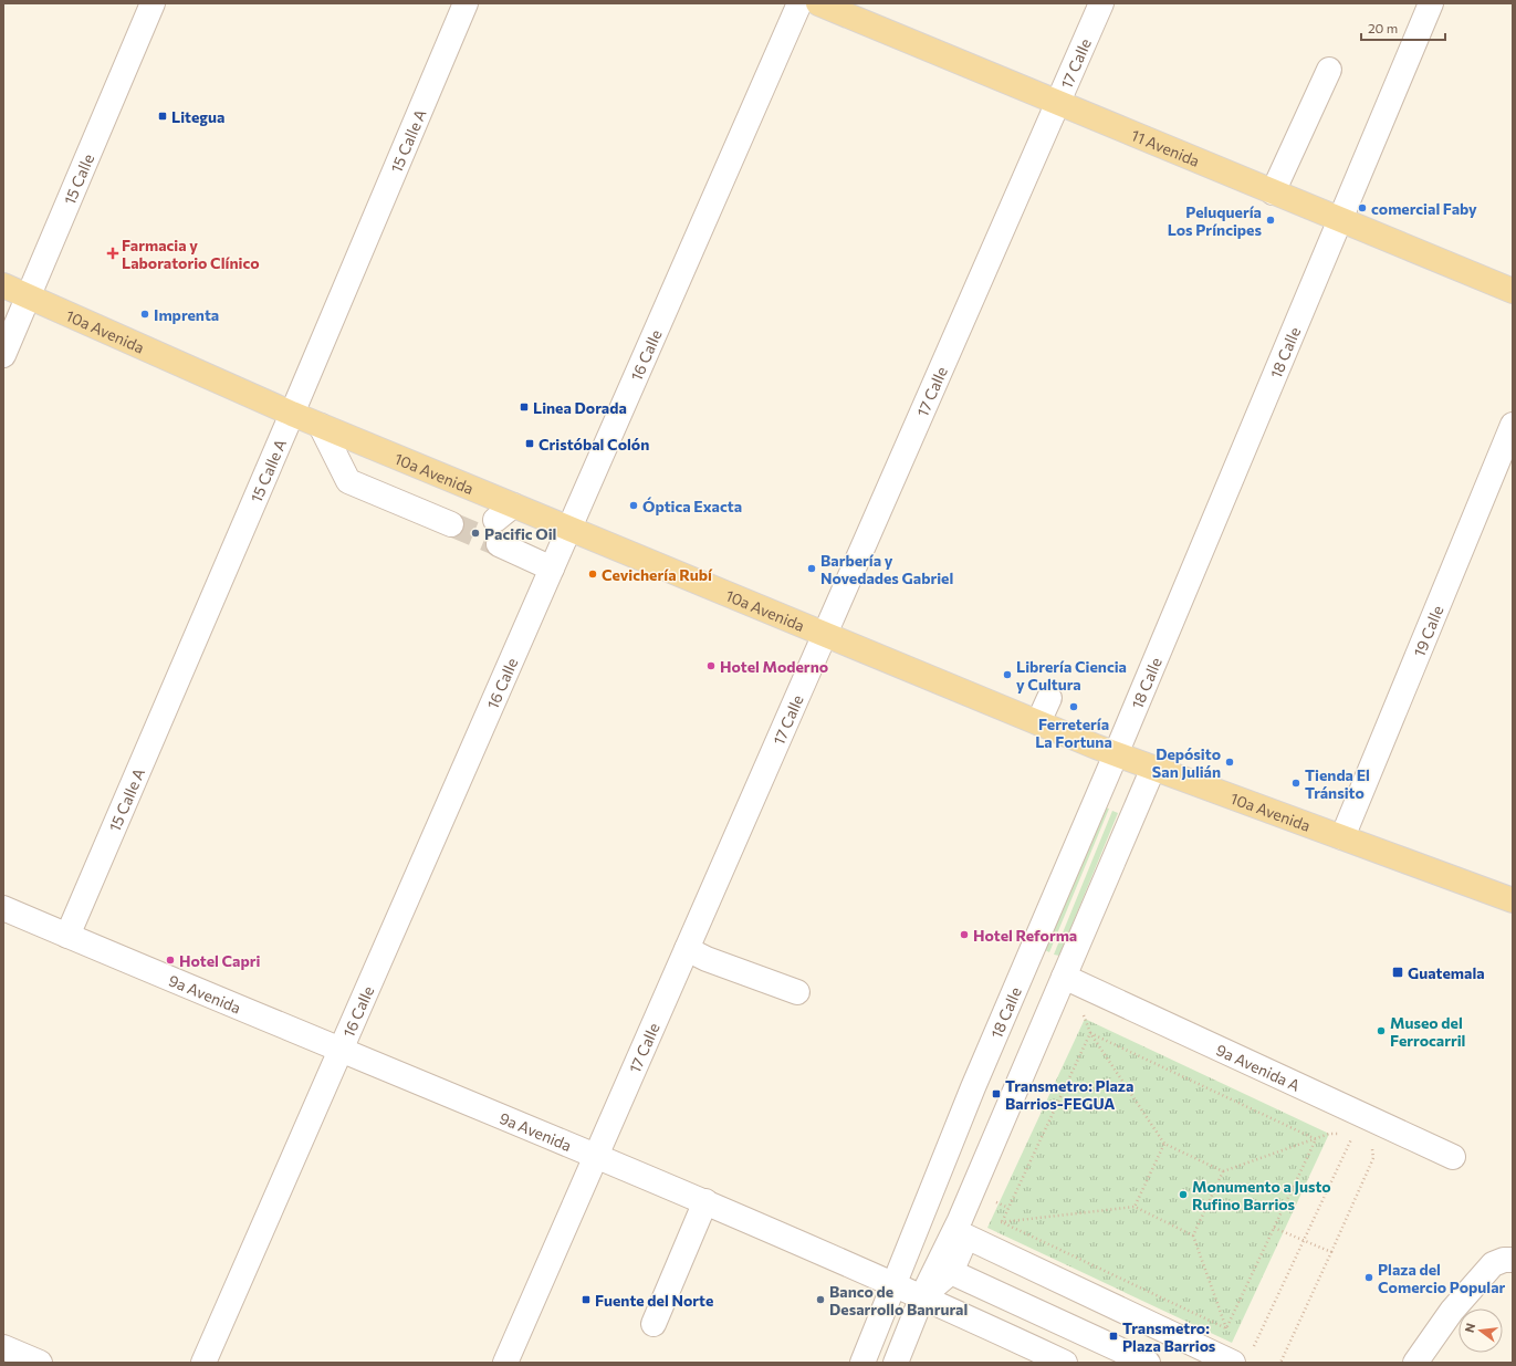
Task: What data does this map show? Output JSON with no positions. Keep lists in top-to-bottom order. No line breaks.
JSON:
{"streets":{"main road":["11 Avenida","10a Avenida"],"street":["17 Calle","15 Calle A","15 Calle","18 Calle","16 Calle","19 Calle","9a Avenida","9a Avenida A"]},"crossings":[["17 Calle","11 Avenida"],["17 Calle","10a Avenida"],["17 Calle","9a Avenida"],["15 Calle A","10a Avenida"],["15 Calle A","9a Avenida"],["11 Avenida","18 Calle"],["15 Calle","10a Avenida"],["10a Avenida","18 Calle"],["10a Avenida","16 Calle"],["10a Avenida","19 Calle"],["18 Calle","9a Avenida"],["16 Calle","9a Avenida"]],"places":{"transit":["Litegua","Linea Dorada","Cristóbal Colón","Guatemala","Transmetro: Plaza Barrios-FEGUA","Fuente del Norte","Transmetro: Plaza Barrios"],"other":["comercial Faby","Peluquería Los Príncipes","Imprenta","Óptica Exacta","Pacific Oil","Barbería y Novedades Gabriel","Cevichería Rubí","Hotel Moderno","Librería Ciencia y Cultura","Ferretería La Fortuna","Depósito San Julián","Tienda El Tránsito","Hotel Reforma","Hotel Capri","Museo del Ferrocarril","Monumento a Justo Rufino Barrios","Plaza del Comercio Popular","Banco de Desarrollo Banrural"],"health":["Farmacia y Laboratorio Clínico"]},"scale_bar":"20 m","north":"left"}
